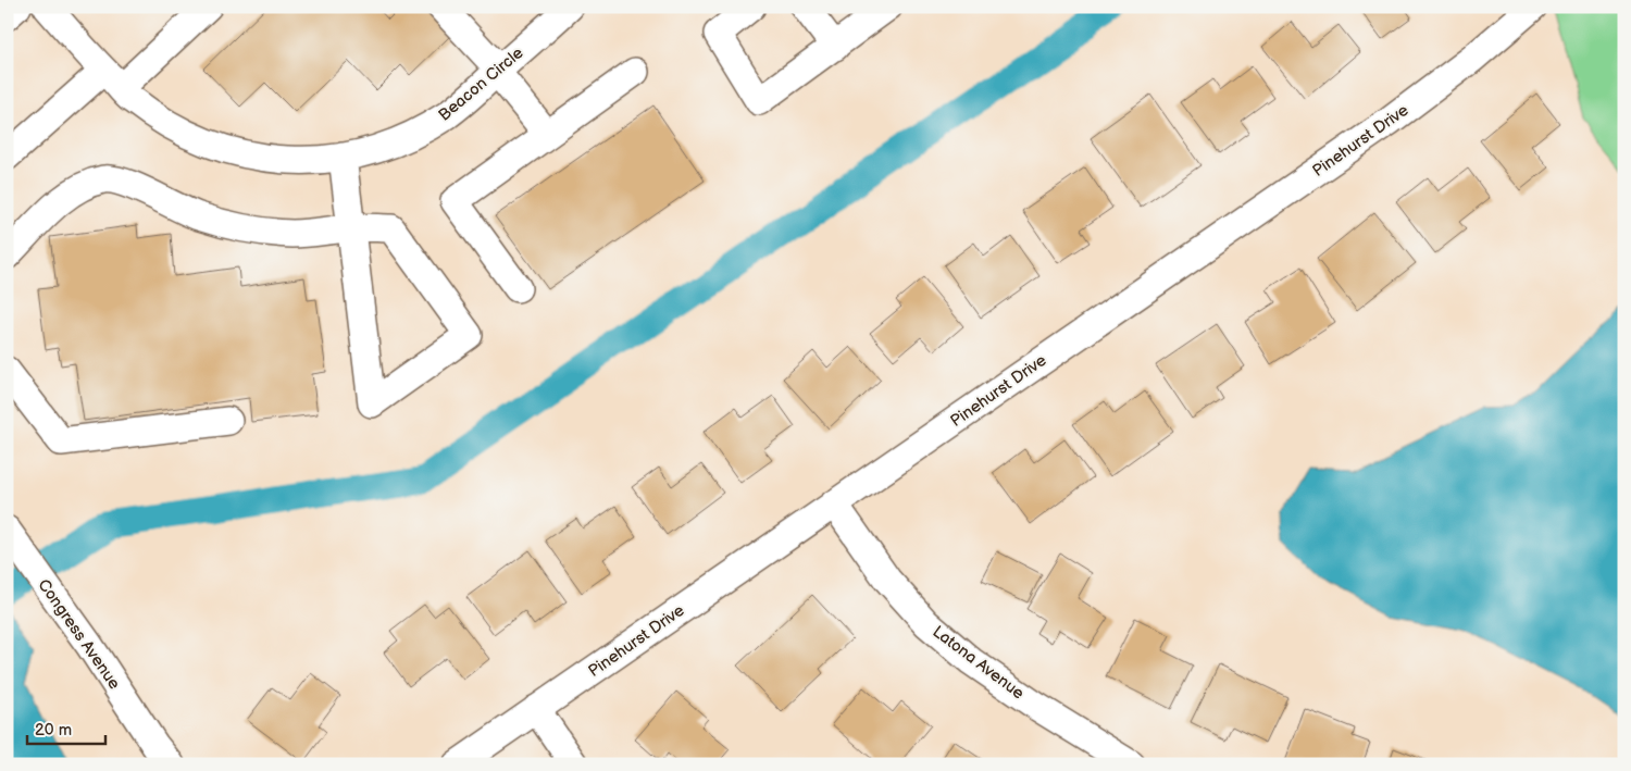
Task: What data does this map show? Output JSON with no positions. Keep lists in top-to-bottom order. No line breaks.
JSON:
{"streets":{"street":["Beacon Circle","Pinehurst Drive","Congress Avenue","Latona Avenue"]},"crossings":[["Pinehurst Drive","Latona Avenue"]],"scale_bar":"20 m"}
